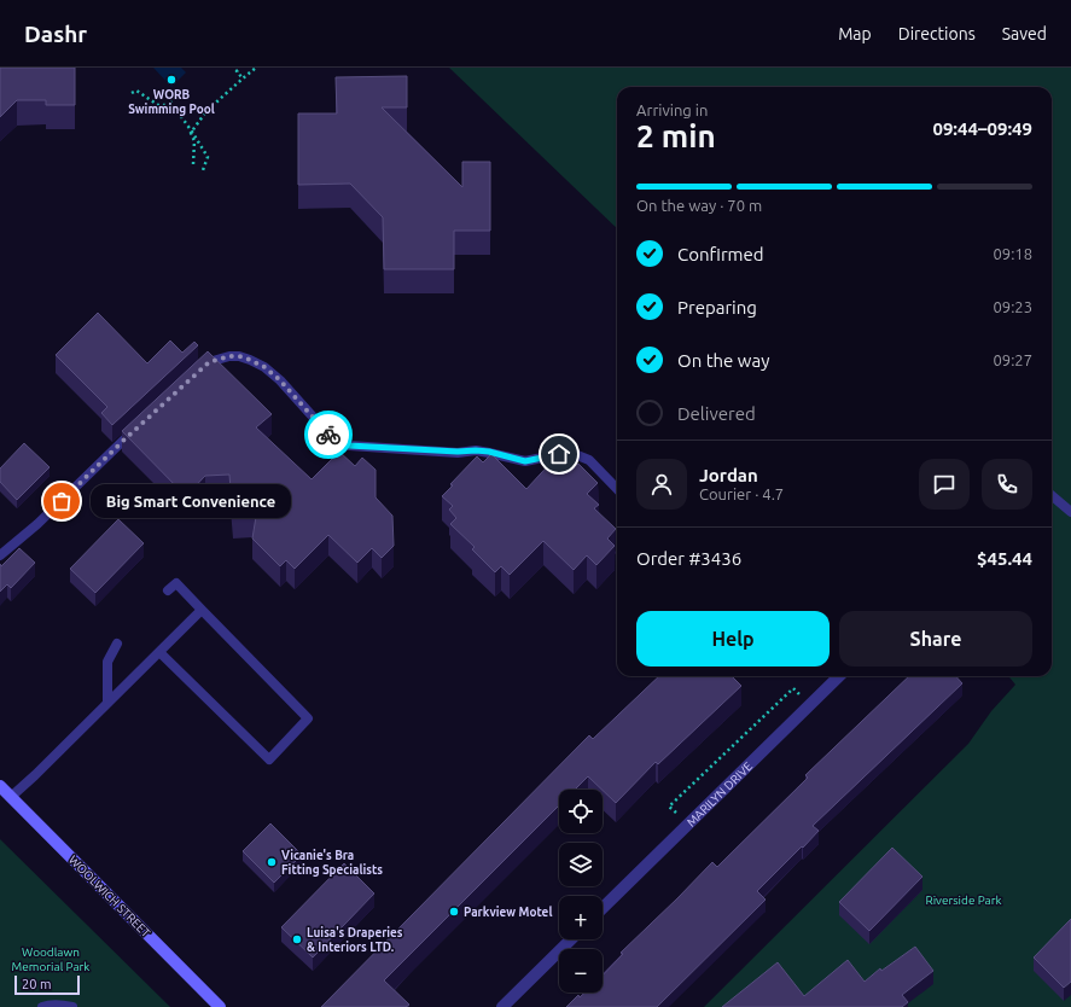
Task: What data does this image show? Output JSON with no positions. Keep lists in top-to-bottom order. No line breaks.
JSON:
{"streets":{"main road":["WOOLWICH STREET"],"street":["MARILYN DRIVE"]},"parks":["Riverside Park","Woodlawn Memorial Park"],"places":["WORB Swimming Pool","Big Smart Convenience","Vicanie's Bra Fitting Specialists","Parkview Motel","Luisa's Draperies & Interiors LTD."],"scale_bar":"20 m","page":{"header":"Dashr","nav":["Map","Directions","Saved"],"heading":["2 min","Arriving in","09:44–09:49"],"panel":["Jordan","Courier · 4.7","Order #3436","$45.44"],"bar":"On the way · 70 m","list":[["Confirmed","09:18"],["Preparing","09:23"],["On the way","09:27"],"Delivered"],"bubble":"Big Smart Convenience","buttons":["Help","Share"],"map_buttons":["+","−"],"scale":"20 m"}}
